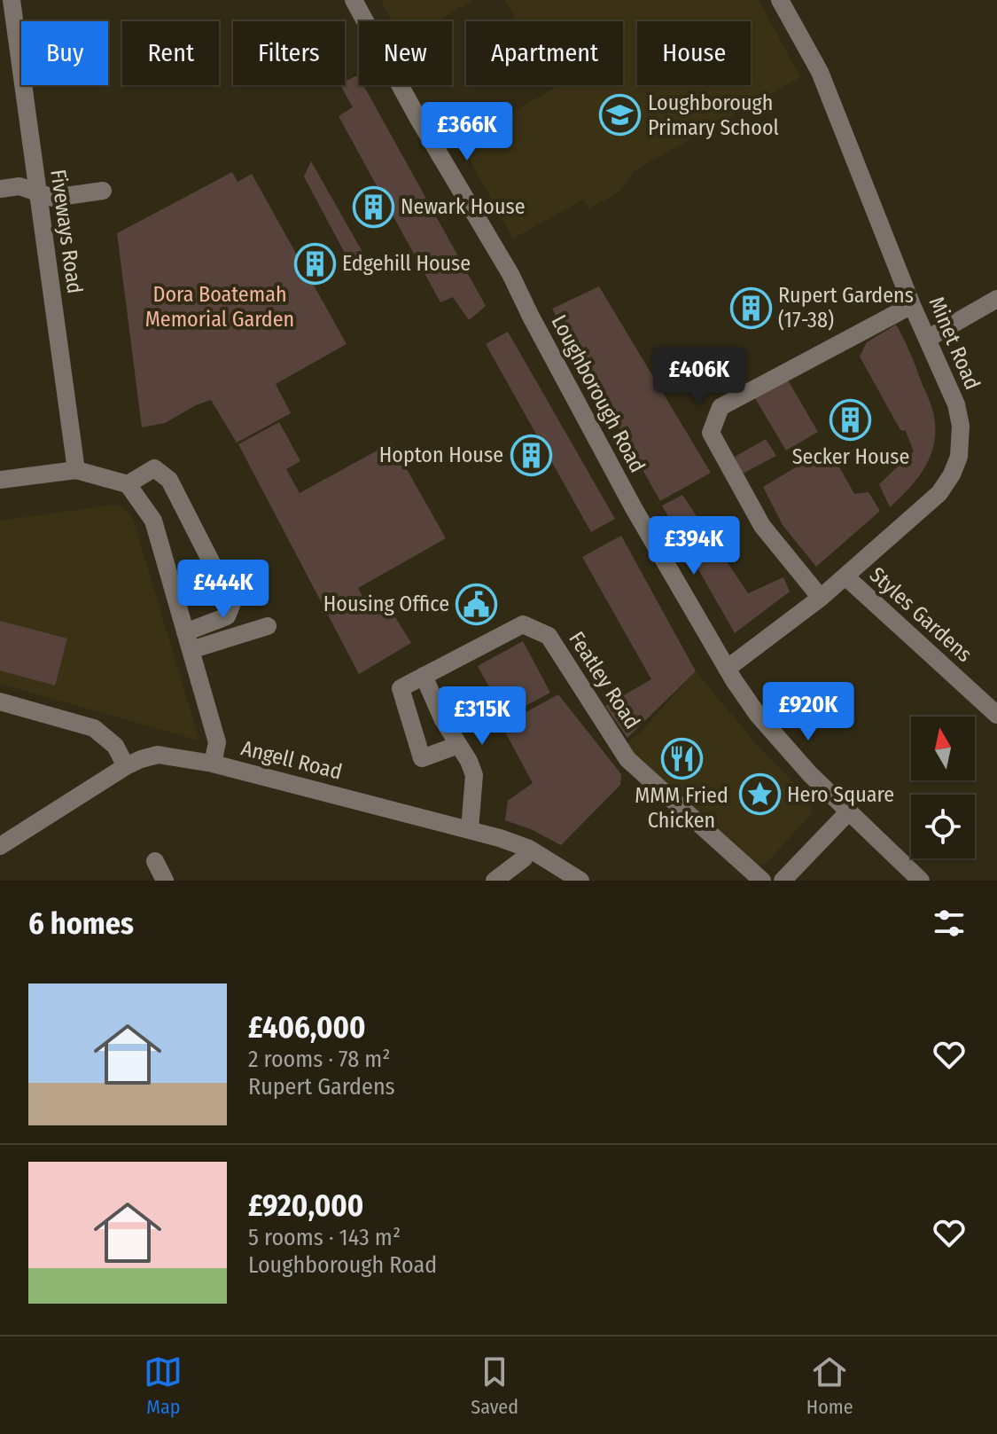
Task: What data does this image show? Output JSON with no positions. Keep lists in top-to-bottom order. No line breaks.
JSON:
{"streets":{"street":["Fiveways Road","Minet Road","Loughborough Road","Styles Gardens","Featley Road","Angell Road"]},"crossings":[["Minet Road","Loughborough Road"],["Minet Road","Styles Gardens"]],"parks":["Dora Boatemah Memorial Garden"],"places":{"school or university":["Loughborough Primary School"],"building":["Newark House","Edgehill House","Rupert Gardens (17-38)","Secker House","Hopton House"],"public building":["Housing Office"],"restaurant":["MMM Fried Chicken"],"place":["Hero Square"]},"north":"top","page":{"chip":["Buy","Rent","Filters","New","Apartment","House"],"price":["£366K","£406K","£394K","£444K","£920K","£315K"],"heading":"6 homes","list":[{"name":"£406,000","note":"2 rooms · 78 m² · Rupert Gardens"},{"name":"£920,000","note":"5 rooms · 143 m² · Loughborough Road"}],"tabs":["Map","Saved","Home"]}}
